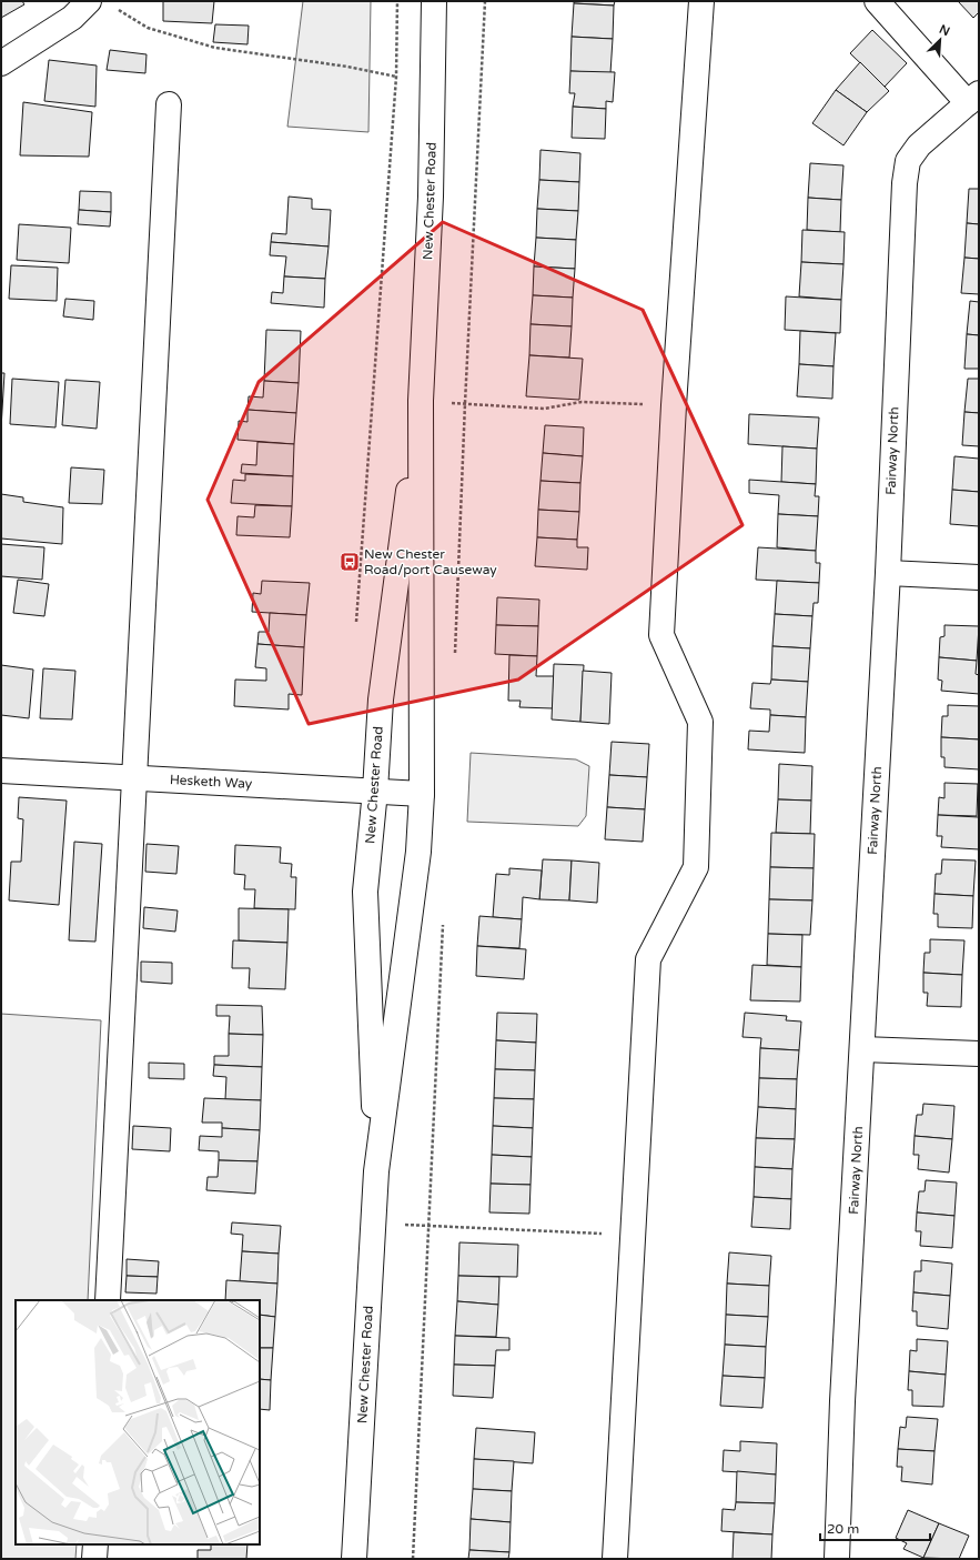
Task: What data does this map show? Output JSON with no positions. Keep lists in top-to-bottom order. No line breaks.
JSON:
{"streets":{"main road":["New Chester Road","Fairway North","Hesketh Way"]},"crossings":[["New Chester Road","Hesketh Way"]],"places":{"bus stop":["New Chester Road/port Causeway"]},"scale_bar":"20 m","north":"top right"}
